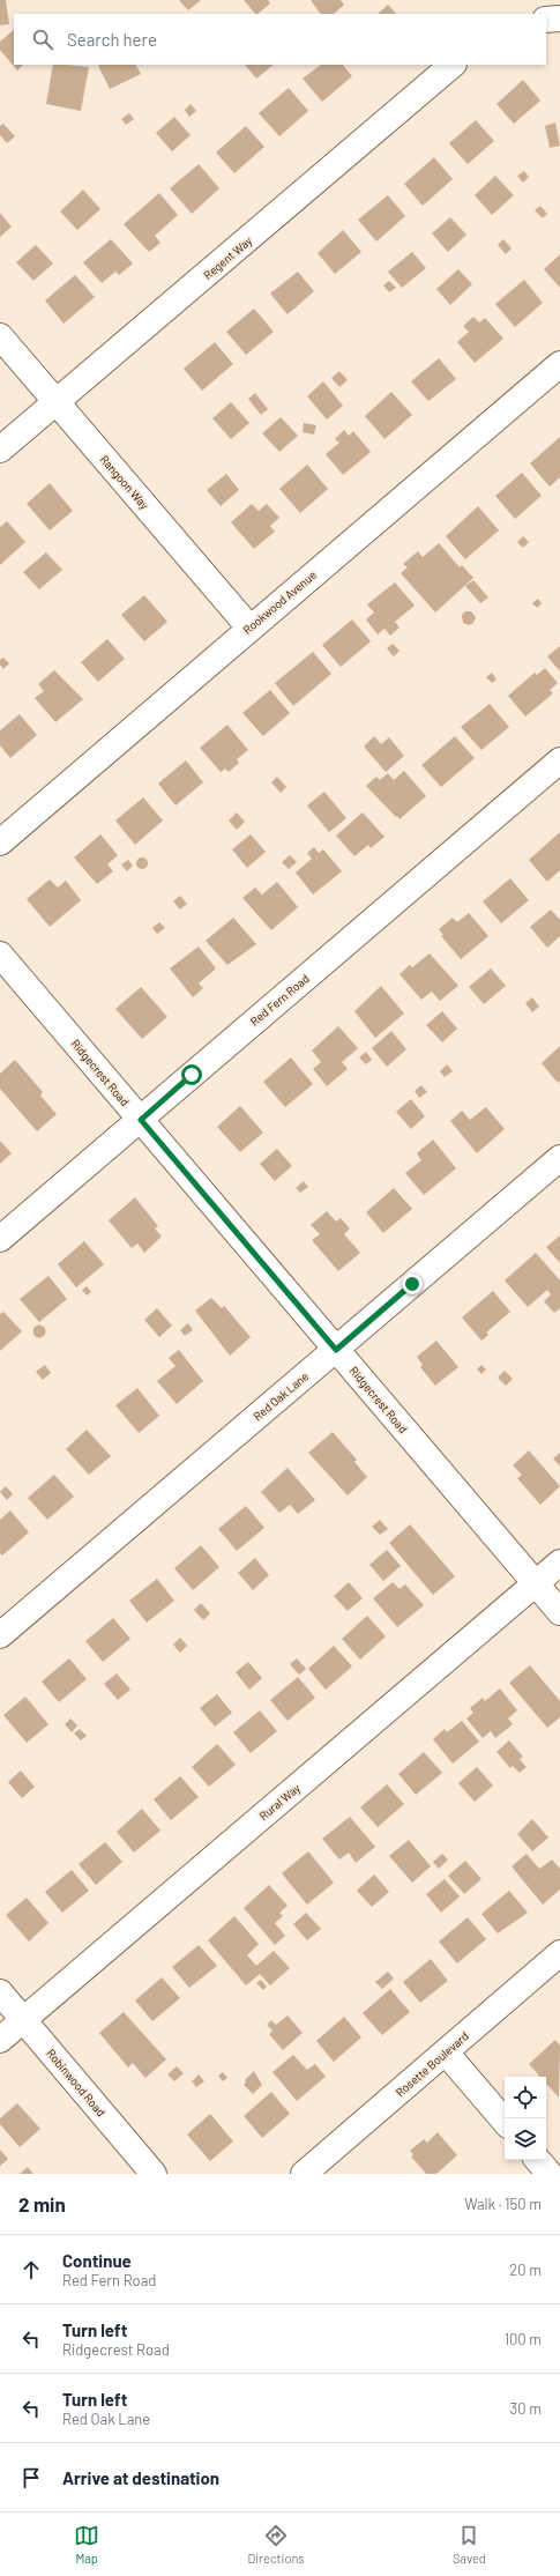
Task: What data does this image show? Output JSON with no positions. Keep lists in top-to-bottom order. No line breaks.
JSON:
{"streets":{"street":["Regent Way","Rangoon Way","Rookwood Avenue","Red Fern Road","Ridgecrest Road","Red Oak Lane","Rural Way","Rosette Boulevard","Robinwood Road"]},"crossings":[["Regent Way","Rangoon Way"],["Rangoon Way","Rookwood Avenue"],["Red Fern Road","Ridgecrest Road"],["Ridgecrest Road","Red Oak Lane"],["Ridgecrest Road","Rural Way"],["Rural Way","Robinwood Road"]],"page":{"search":"Search here","heading":["2 min","Walk · 150 m"],"list":[["Continue","Red Fern Road","20 m"],["Turn left","Ridgecrest Road","100 m"],["Turn left","Red Oak Lane","30 m"],"Arrive at destination"],"nav":["Map","Directions","Saved"]}}
